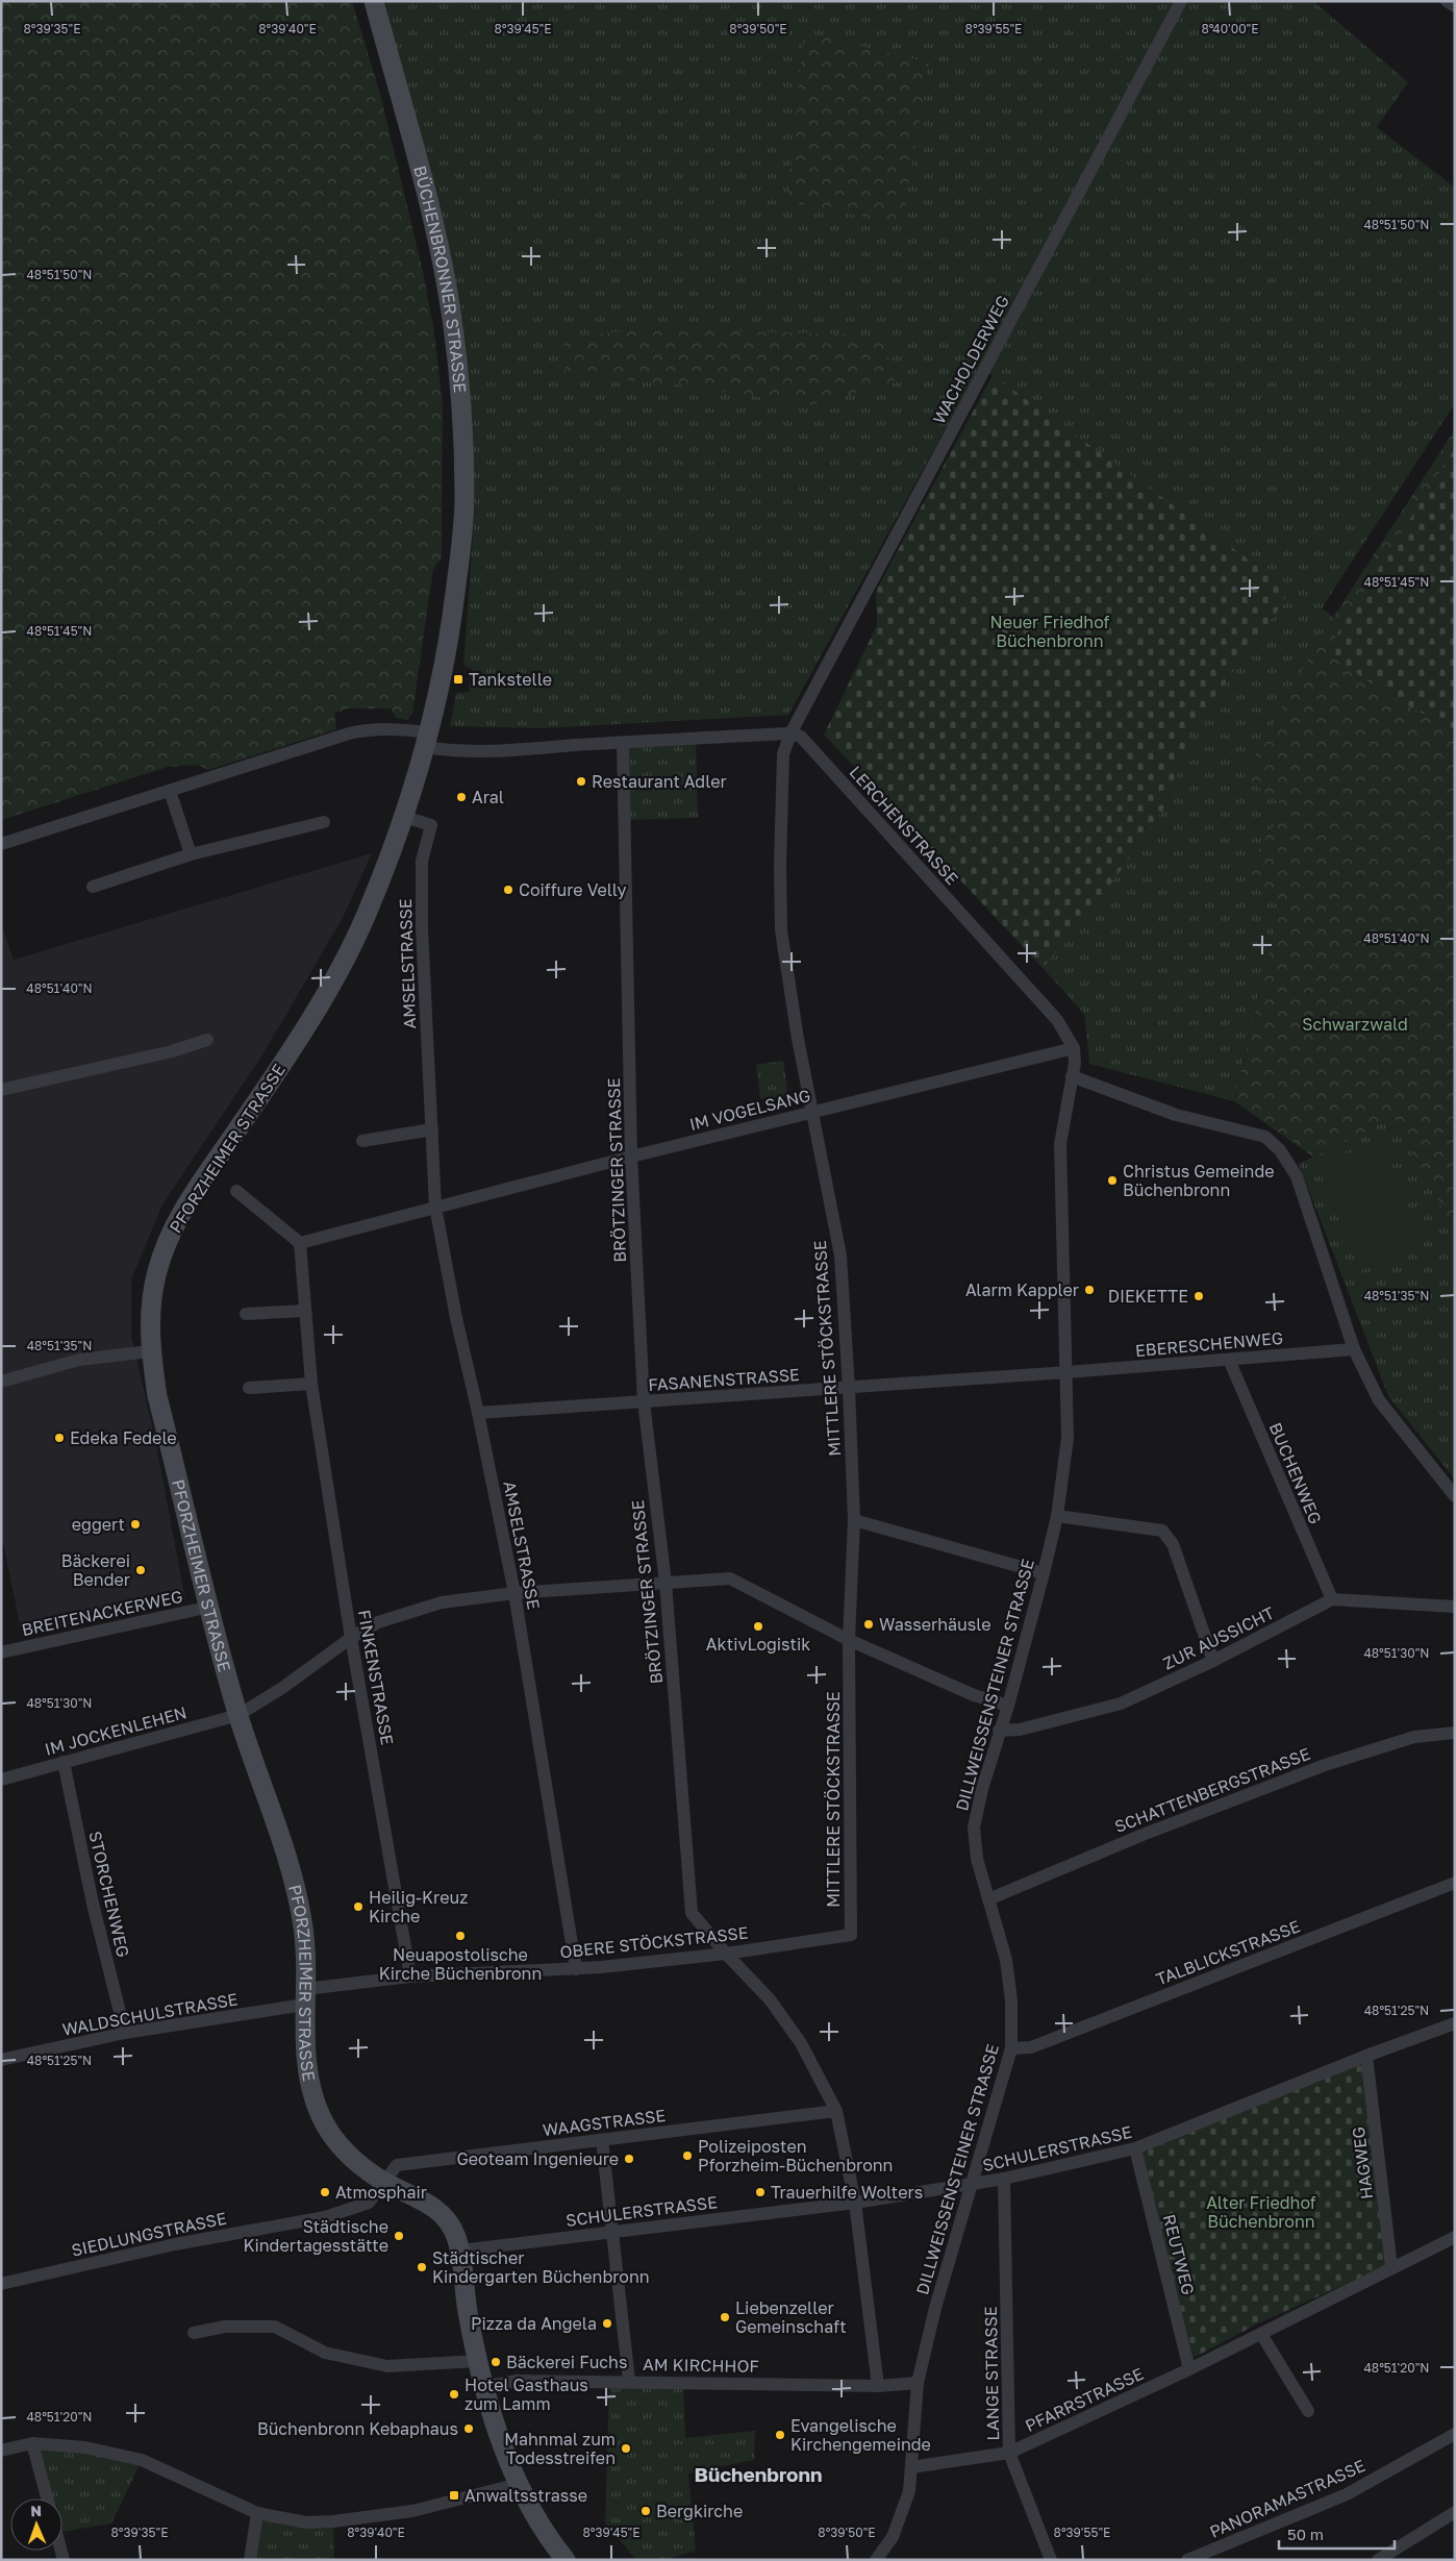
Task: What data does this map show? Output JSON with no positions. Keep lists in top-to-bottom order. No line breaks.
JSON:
{"streets":{"main road":["BÜCHENBRONNER STRASSE","PFORZHEIMER STRASSE"],"street":["WACHOLDERWEG","LERCHENSTRASSE","AMSELSTRASSE","IM VOGELSANG","BRÖTZINGER STRASSE","EBERESCHENWEG","MITTLERE STÖCKSTRASSE","FASANENSTRASSE","BUCHENWEG","BREITENACKERWEG","ZUR AUSSICHT","FINKENSTRASSE","DILLWEISSENSTEINER STRASSE","IM JOCKENLEHEN","SCHATTENBERGSTRASSE","STORCHENWEG","OBERE STÖCKSTRASSE","TALBLICKSTRASSE","WALDSCHULSTRASSE","WAAGSTRASSE","SCHULERSTRASSE","HAGWEG","SIEDLUNGSTRASSE","REUTWEG","AM KIRCHHOF","LANGE STRASSE","PFARRSTRASSE","PANORAMASTRASSE"]},"crossings":[["BÜCHENBRONNER STRASSE","PFORZHEIMER STRASSE"],["WACHOLDERWEG","LERCHENSTRASSE"],["WACHOLDERWEG","MITTLERE STÖCKSTRASSE"],["LERCHENSTRASSE","IM VOGELSANG"],["LERCHENSTRASSE","MITTLERE STÖCKSTRASSE"],["AMSELSTRASSE","IM VOGELSANG"],["AMSELSTRASSE","PFORZHEIMER STRASSE"],["AMSELSTRASSE","FASANENSTRASSE"],["AMSELSTRASSE","IM JOCKENLEHEN"],["AMSELSTRASSE","OBERE STÖCKSTRASSE"],["IM VOGELSANG","BRÖTZINGER STRASSE"],["IM VOGELSANG","MITTLERE STÖCKSTRASSE"],["PFORZHEIMER STRASSE","BREITENACKERWEG"],["PFORZHEIMER STRASSE","IM JOCKENLEHEN"],["PFORZHEIMER STRASSE","OBERE STÖCKSTRASSE"],["PFORZHEIMER STRASSE","WALDSCHULSTRASSE"],["PFORZHEIMER STRASSE","WAAGSTRASSE"],["PFORZHEIMER STRASSE","SCHULERSTRASSE"],["PFORZHEIMER STRASSE","SIEDLUNGSTRASSE"],["PFORZHEIMER STRASSE","AM KIRCHHOF"],["BRÖTZINGER STRASSE","FASANENSTRASSE"],["BRÖTZINGER STRASSE","IM JOCKENLEHEN"],["BRÖTZINGER STRASSE","OBERE STÖCKSTRASSE"],["BRÖTZINGER STRASSE","WAAGSTRASSE"],["BRÖTZINGER STRASSE","SCHULERSTRASSE"],["BRÖTZINGER STRASSE","AM KIRCHHOF"],["EBERESCHENWEG","FASANENSTRASSE"],["EBERESCHENWEG","BUCHENWEG"],["EBERESCHENWEG","DILLWEISSENSTEINER STRASSE"],["MITTLERE STÖCKSTRASSE","FASANENSTRASSE"],["MITTLERE STÖCKSTRASSE","IM JOCKENLEHEN"],["MITTLERE STÖCKSTRASSE","OBERE STÖCKSTRASSE"],["FASANENSTRASSE","DILLWEISSENSTEINER STRASSE"],["BUCHENWEG","ZUR AUSSICHT"],["ZUR AUSSICHT","DILLWEISSENSTEINER STRASSE"],["FINKENSTRASSE","IM JOCKENLEHEN"],["FINKENSTRASSE","OBERE STÖCKSTRASSE"],["DILLWEISSENSTEINER STRASSE","IM JOCKENLEHEN"],["DILLWEISSENSTEINER STRASSE","SCHATTENBERGSTRASSE"],["DILLWEISSENSTEINER STRASSE","TALBLICKSTRASSE"],["DILLWEISSENSTEINER STRASSE","SCHULERSTRASSE"],["DILLWEISSENSTEINER STRASSE","AM KIRCHHOF"],["DILLWEISSENSTEINER STRASSE","PFARRSTRASSE"],["IM JOCKENLEHEN","STORCHENWEG"],["STORCHENWEG","WALDSCHULSTRASSE"],["OBERE STÖCKSTRASSE","WALDSCHULSTRASSE"],["WAAGSTRASSE","SIEDLUNGSTRASSE"],["SCHULERSTRASSE","HAGWEG"],["SCHULERSTRASSE","REUTWEG"],["SCHULERSTRASSE","LANGE STRASSE"],["HAGWEG","PFARRSTRASSE"],["REUTWEG","PFARRSTRASSE"],["LANGE STRASSE","PFARRSTRASSE"]],"districts":["Büchenbronn"],"parks":["Neuer Friedhof Büchenbronn","Schwarzwald","Alter Friedhof Büchenbronn"],"places":{"transit":["Tankstelle","Anwaltsstrasse"],"other":["Restaurant Adler","Aral","Coiffure Velly","Christus Gemeinde Büchenbronn","Alarm Kappler","DIEKETTE","Edeka Fedele","eggert","Bäckerei Bender","Wasserhäusle","AktivLogistik","Heilig-Kreuz Kirche","Neuapostolische Kirche Büchenbronn","Polizeiposten Pforzheim-Büchenbronn","Geoteam Ingenieure","Atmosphair","Trauerhilfe Wolters","Städtische Kindertagesstätte","Städtischer Kindergarten Büchenbronn","Liebenzeller Gemeinschaft","Pizza da Angela","Bäckerei Fuchs","Hotel Gasthaus zum Lamm","Büchenbronn Kebaphaus","Evangelische Kirchengemeinde","Mahnmal zum Todesstreifen","Bergkirche"]},"scale_bar":"50 m","north":"top","coordinates":["8°39'35\"E","8°39'40\"E","8°39'45\"E","8°39'50\"E","8°39'55\"E","8°40'00\"E","48°51'50\"N","48°51'45\"N","48°51'40\"N","48°51'35\"N","48°51'30\"N","48°51'25\"N","48°51'20\"N"]}
